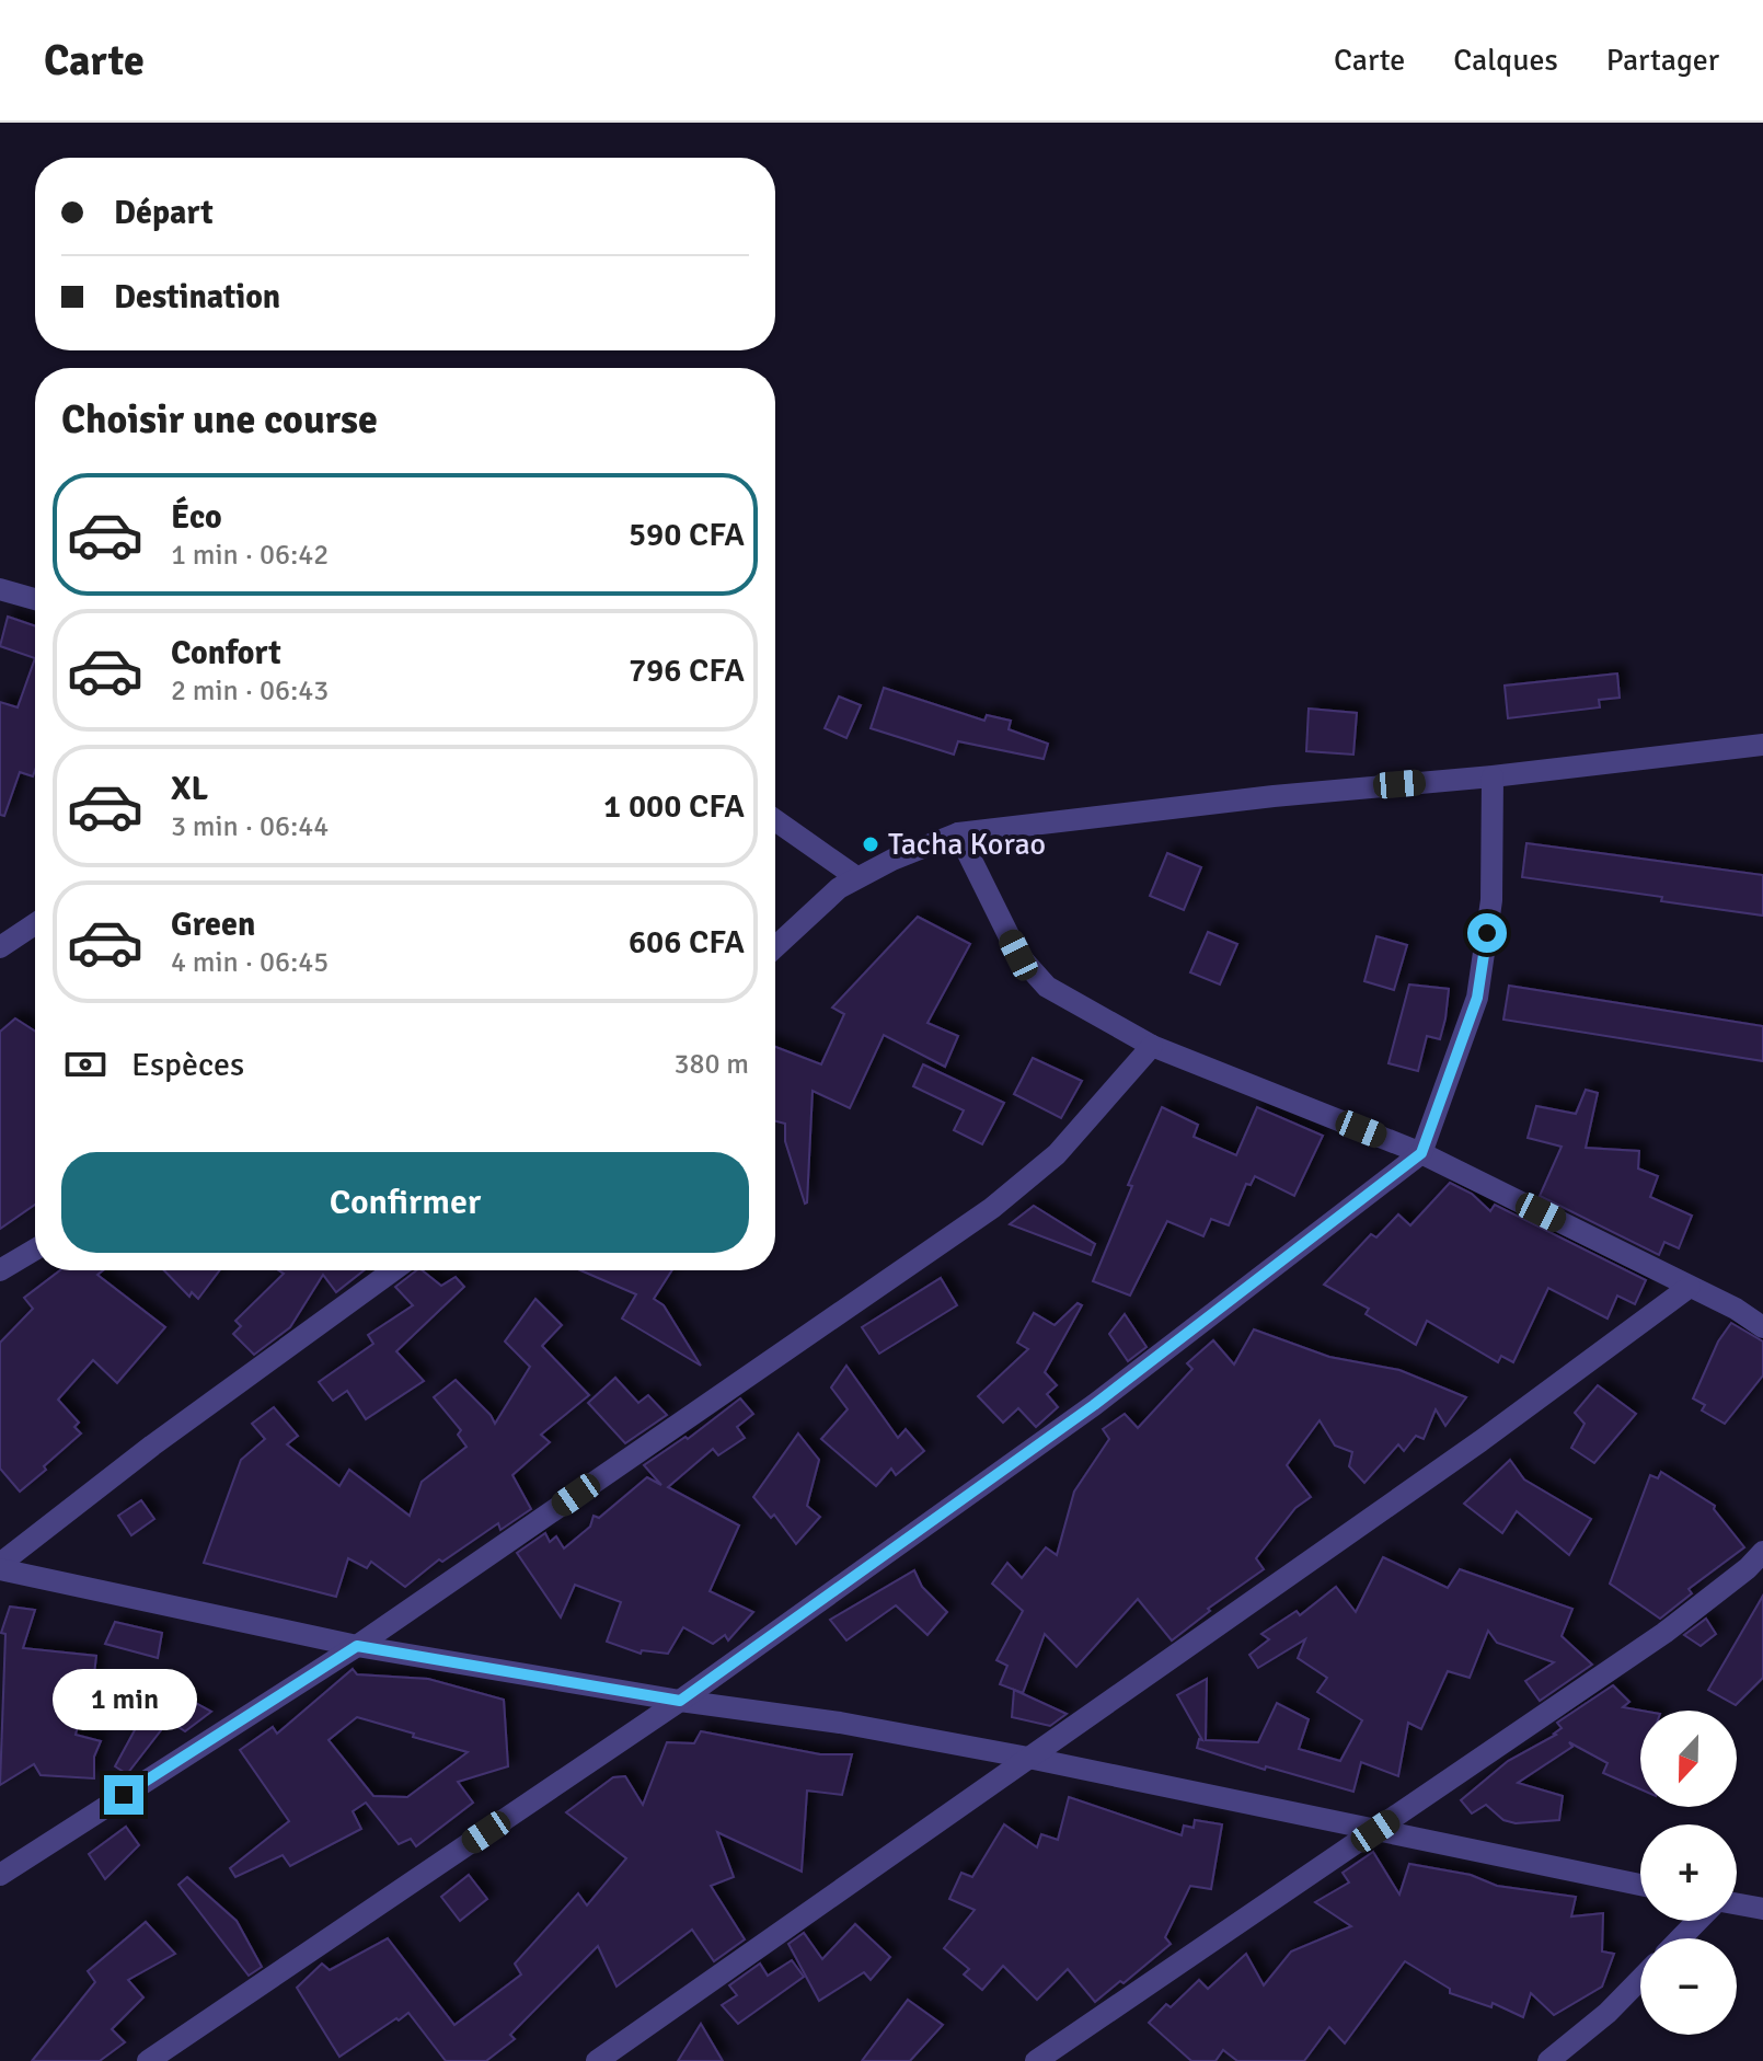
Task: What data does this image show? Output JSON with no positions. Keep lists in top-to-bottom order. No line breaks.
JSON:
{"places":["Tacha Korao"],"north":"bottom","page":{"header":"Carte","nav":["Carte","Calques","Partager"],"banner":["Départ","Destination"],"heading":"Choisir une course","list":[{"name":"Éco","note":"1 min · 06:42","value":"590 CFA"},{"name":"Confort","note":"2 min · 06:43","value":"796 CFA"},{"name":"XL","note":"3 min · 06:44","value":"1 000 CFA"},{"name":"Green","note":"4 min · 06:45","value":"606 CFA"}],"pay":["Espèces","380 m"],"buttons":"Confirmer","bubble":"1 min","map_buttons":["+","−"]}}
